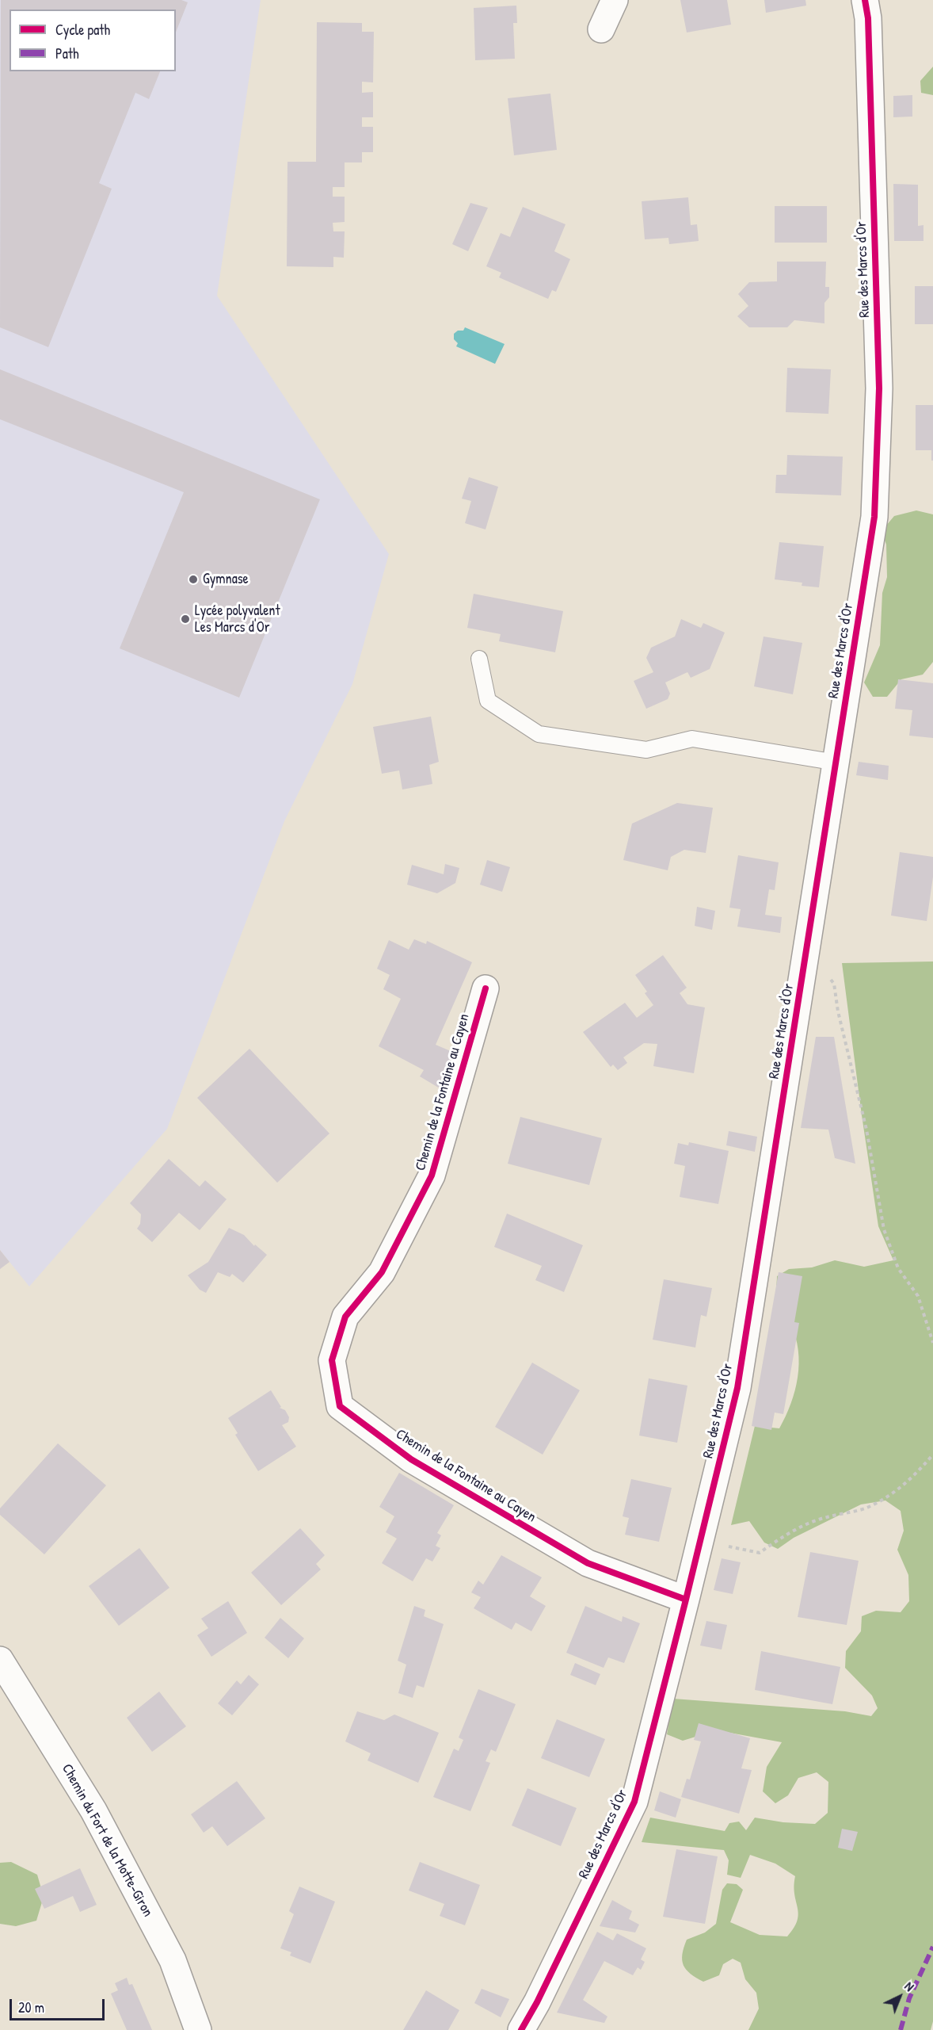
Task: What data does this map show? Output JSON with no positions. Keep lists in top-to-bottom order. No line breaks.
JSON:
{"streets":{"street":["Rue des Marcs d'Or","Chemin de la Fontaine au Cayen","Chemin du Fort de la Motte-Giron"]},"crossings":[["Rue des Marcs d'Or","Chemin de la Fontaine au Cayen"]],"places":["Gymnase","Lycée polyvalent Les Marcs d'Or"],"legend":["Cycle path","Path"],"scale_bar":"20 m","north":"top right"}
